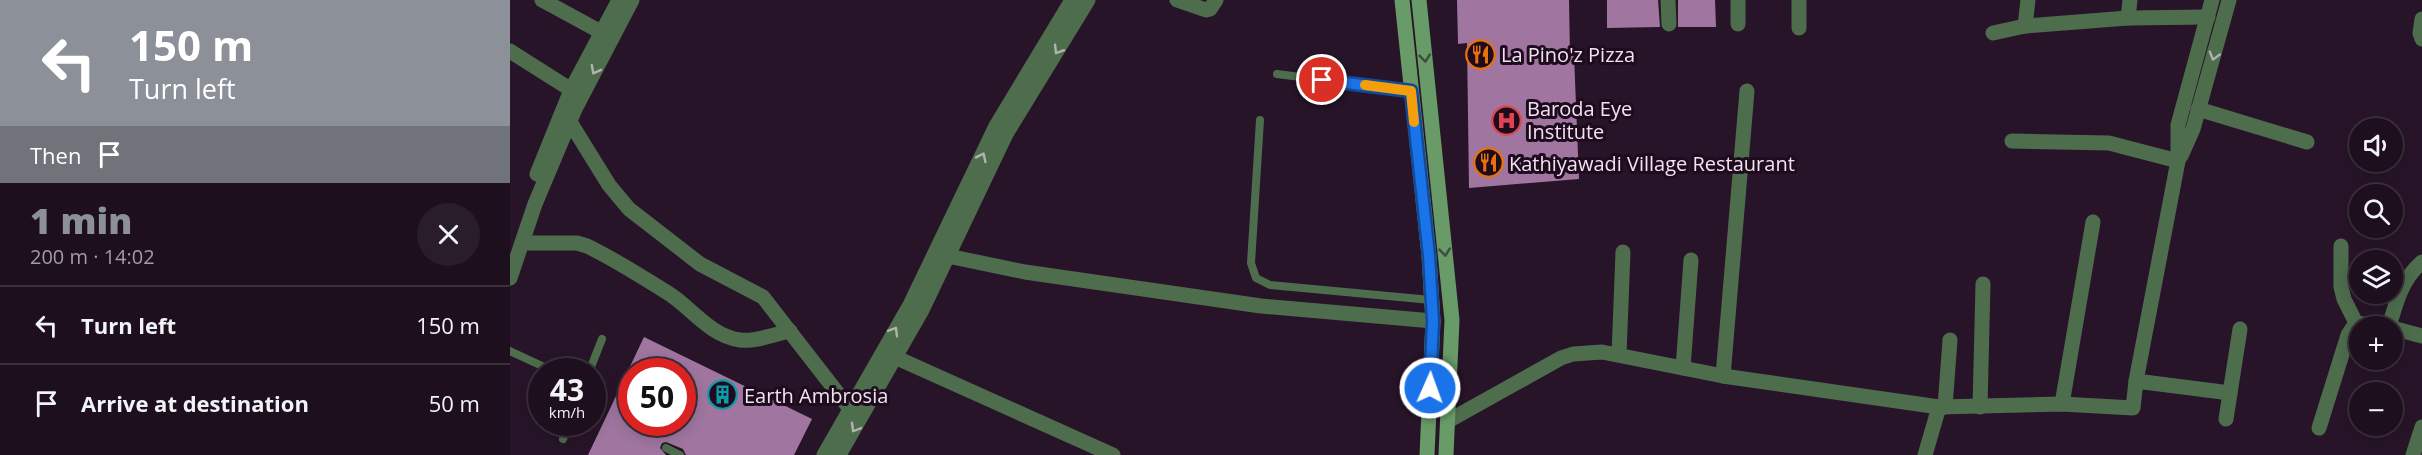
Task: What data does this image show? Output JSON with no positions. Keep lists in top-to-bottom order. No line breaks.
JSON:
{"places":{"restaurant":["La Pino'z Pizza","Kathiyawadi Village Restaurant"],"hospital":["Baroda Eye Institute"],"building":["Earth Ambrosia"]},"page":{"turn":["150 m","Turn left"],"map_buttons":["+","−"],"then":"Then","heading":["1 min","200 m · 14:02"],"list":[{"name":"Turn left","value":"150 m"},{"name":"Arrive at destination","value":"50 m"}],"speed":"43 km/h","limit":"50"}}
